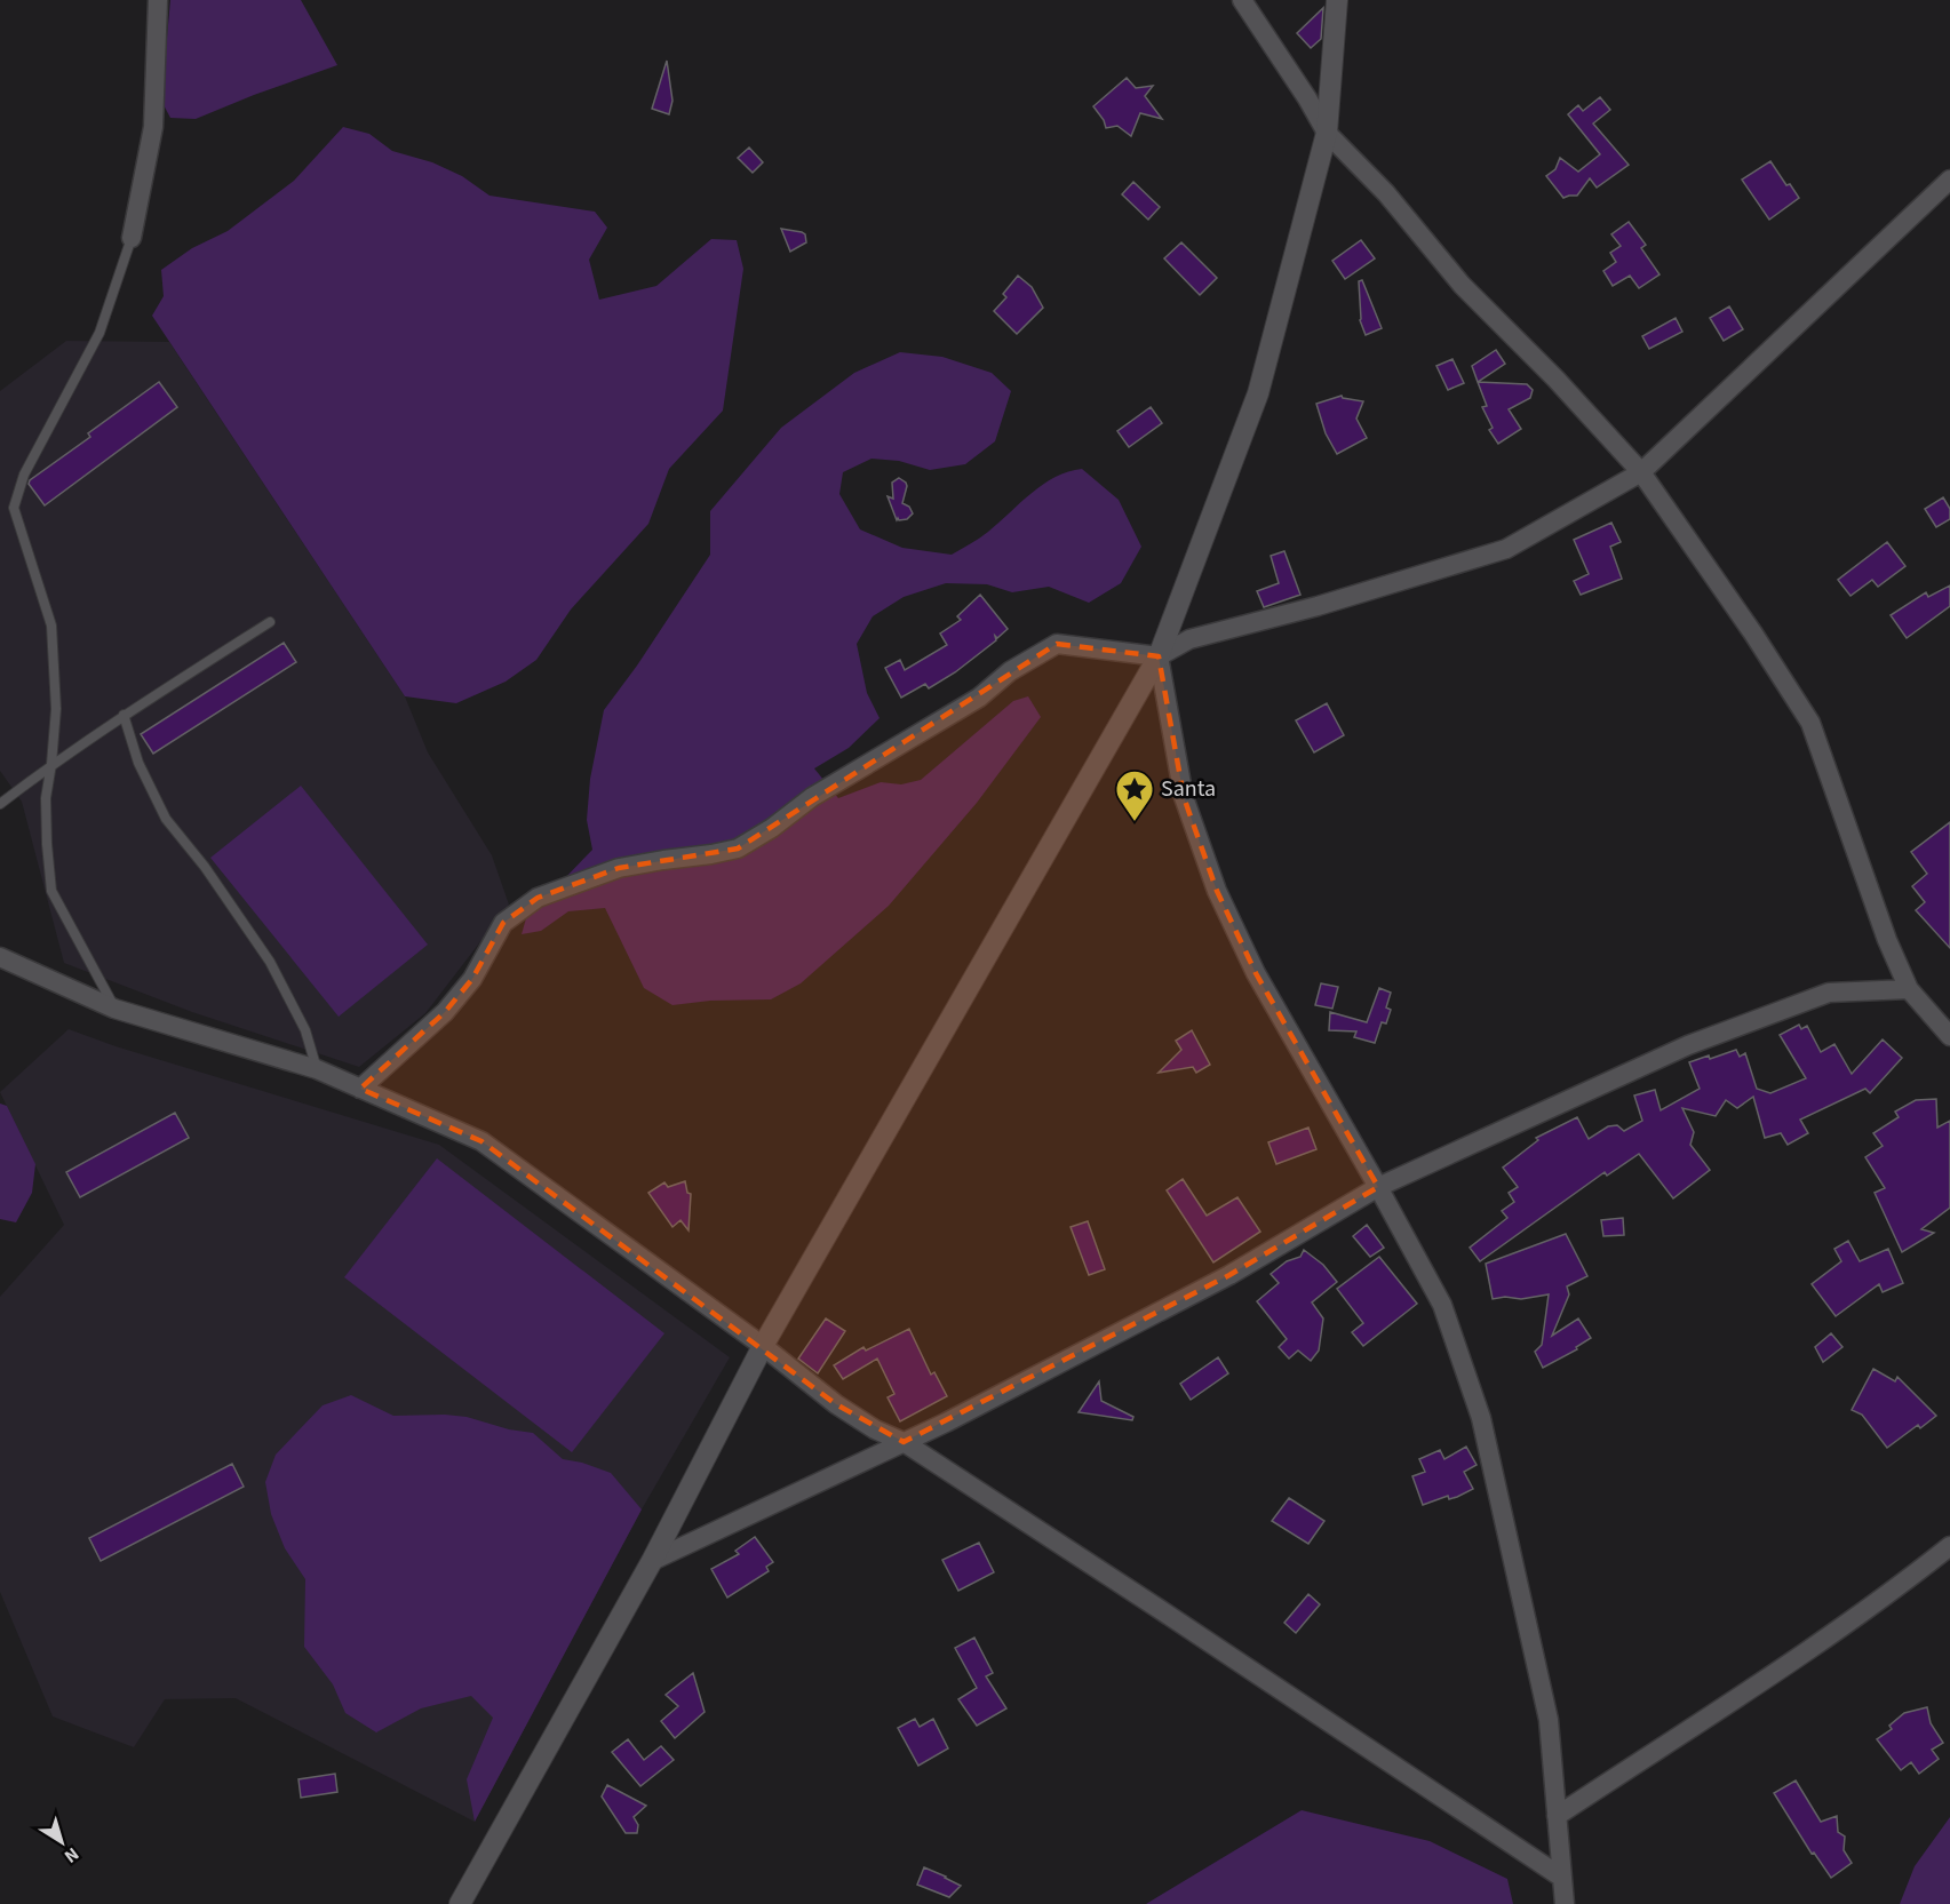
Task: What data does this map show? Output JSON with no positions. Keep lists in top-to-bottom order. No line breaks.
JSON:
{"places":{"place":["Santa"]},"north":"bottom right"}
